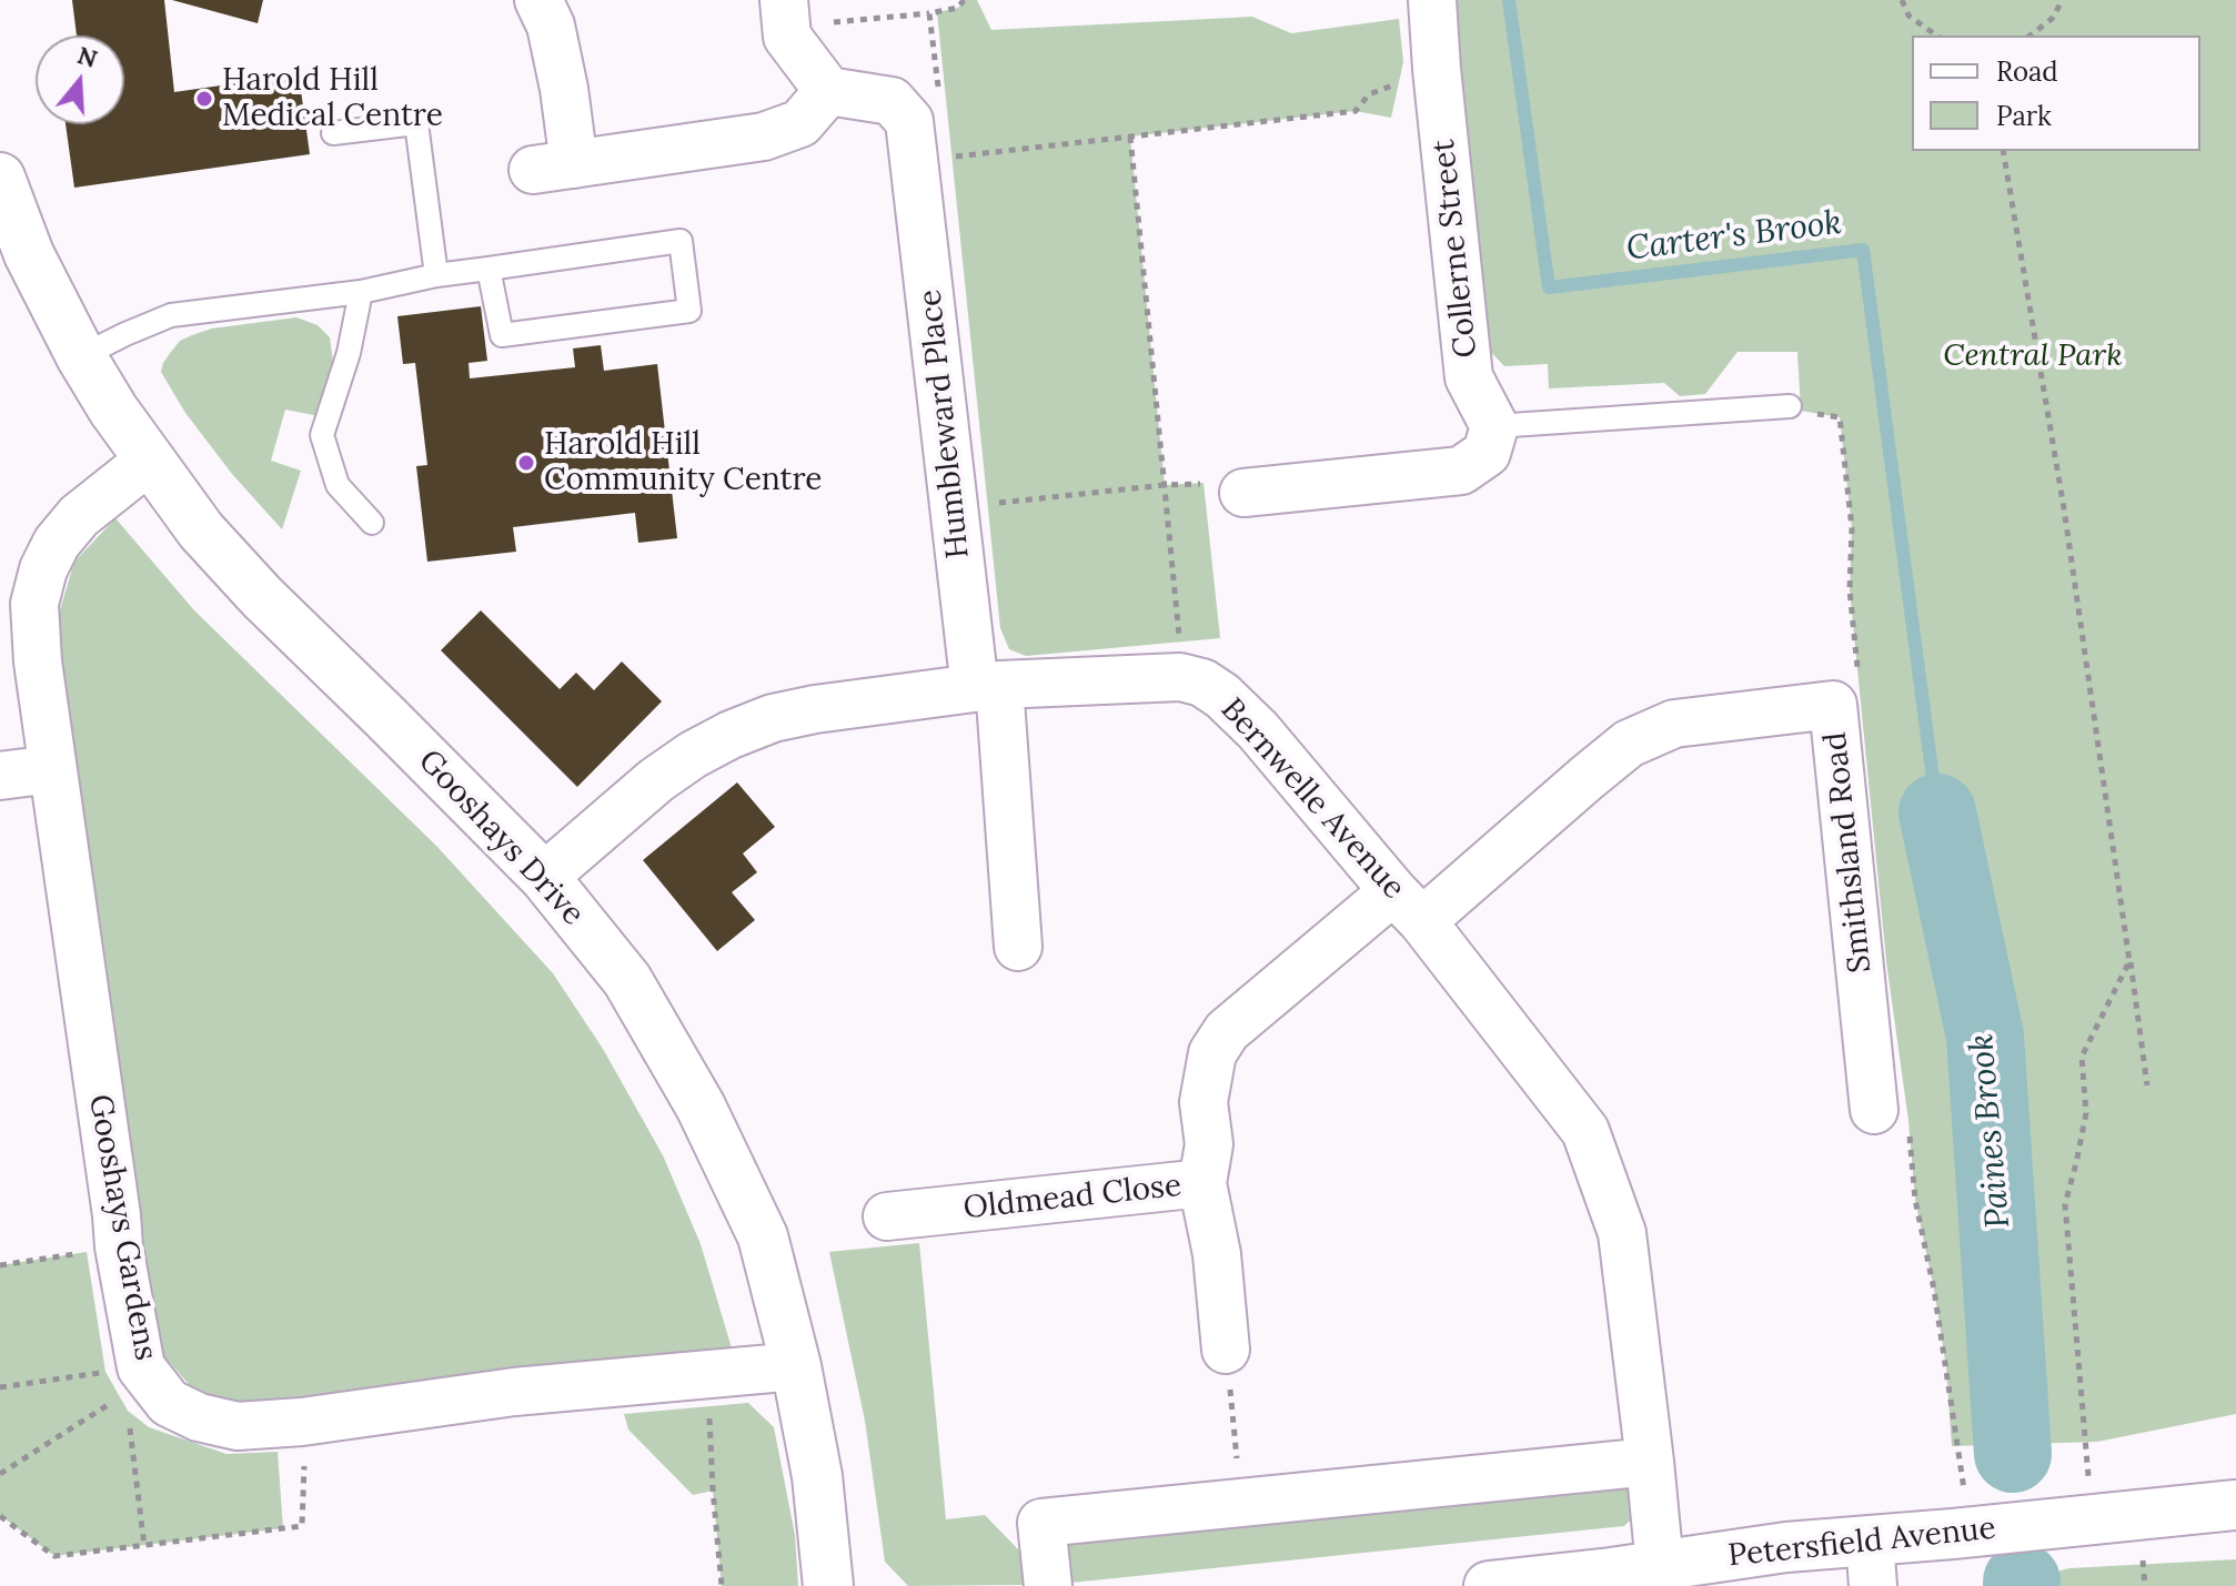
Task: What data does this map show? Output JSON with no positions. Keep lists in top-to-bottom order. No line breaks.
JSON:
{"streets":{"street":["Collerne Street","Humbleward Place","Bernwelle Avenue","Gooshays Drive","Smithsland Road","Oldmead Close","Gooshays Gardens","Petersfield Avenue"]},"crossings":[["Humbleward Place","Bernwelle Avenue"],["Bernwelle Avenue","Gooshays Drive"],["Bernwelle Avenue","Smithsland Road"],["Bernwelle Avenue","Oldmead Close"],["Bernwelle Avenue","Petersfield Avenue"],["Gooshays Drive","Gooshays Gardens"],["Smithsland Road","Oldmead Close"]],"water":["Carter's Brook","Paines Brook"],"parks":["Central Park"],"places":["Harold Hill Medical Centre","Harold Hill Community Centre"],"legend":["Road","Park"],"north":"top"}
